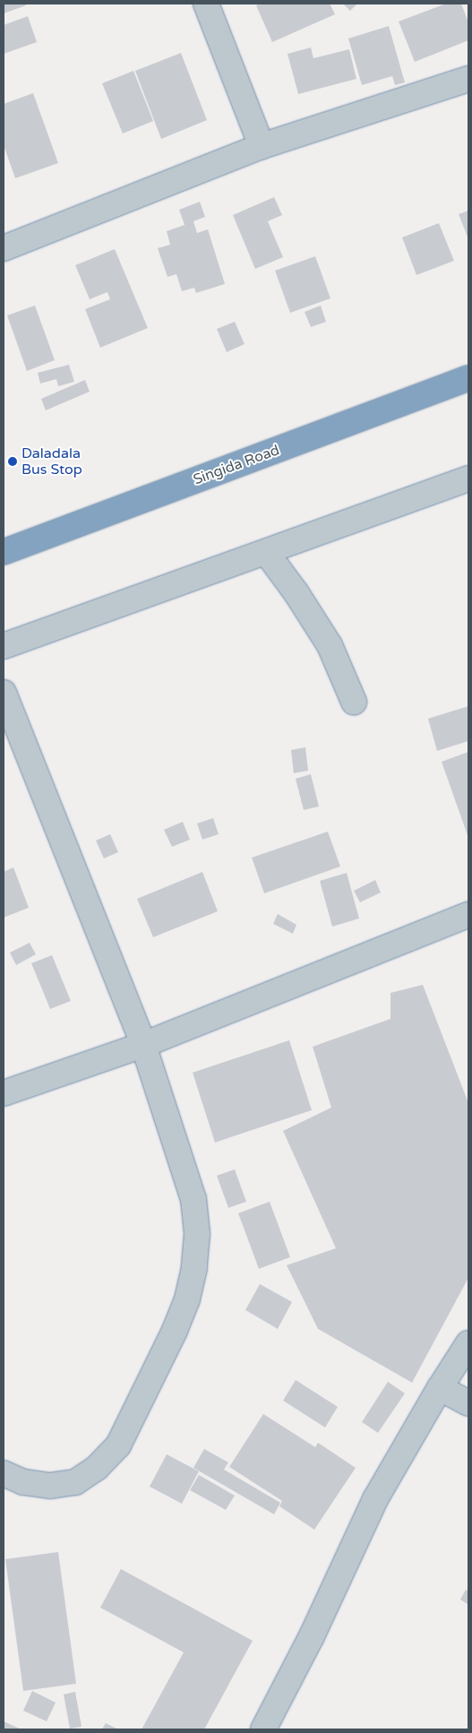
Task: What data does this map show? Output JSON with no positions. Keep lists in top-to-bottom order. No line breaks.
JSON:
{"streets":{"highway":["Singida Road"]},"places":["Daladala Bus Stop"]}
